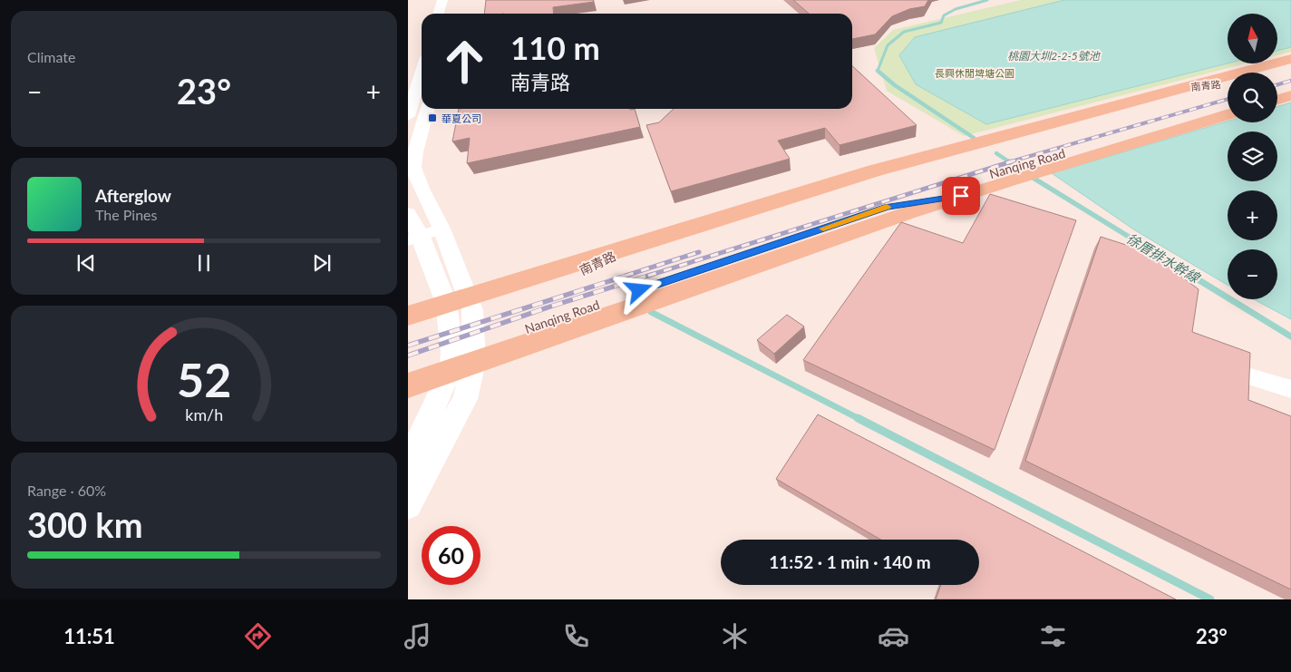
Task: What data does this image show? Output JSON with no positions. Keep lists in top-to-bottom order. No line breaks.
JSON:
{"streets":{"main road":["南青路","Nanqing Road"]},"crossings":[["南青路","Nanqing Road"]],"water":["桃園大圳2-2-5號池","徐厝排水幹線"],"parks":["長興休閒埤塘公園"],"places":{"transit":["華夏公司"]},"north":"top","page":{"tile":["Climate",["Range · 60%","300 km"]],"map_buttons":["+","−"],"turn":["110 m","南青路"],"heat":["−","23°","+"],"song":["Afterglow","The Pines"],"limit":"60","trip":"11:52 · 1 min · 140 m","tabs":["11:51","23°"],"gauge":["52","km/h"]}}
